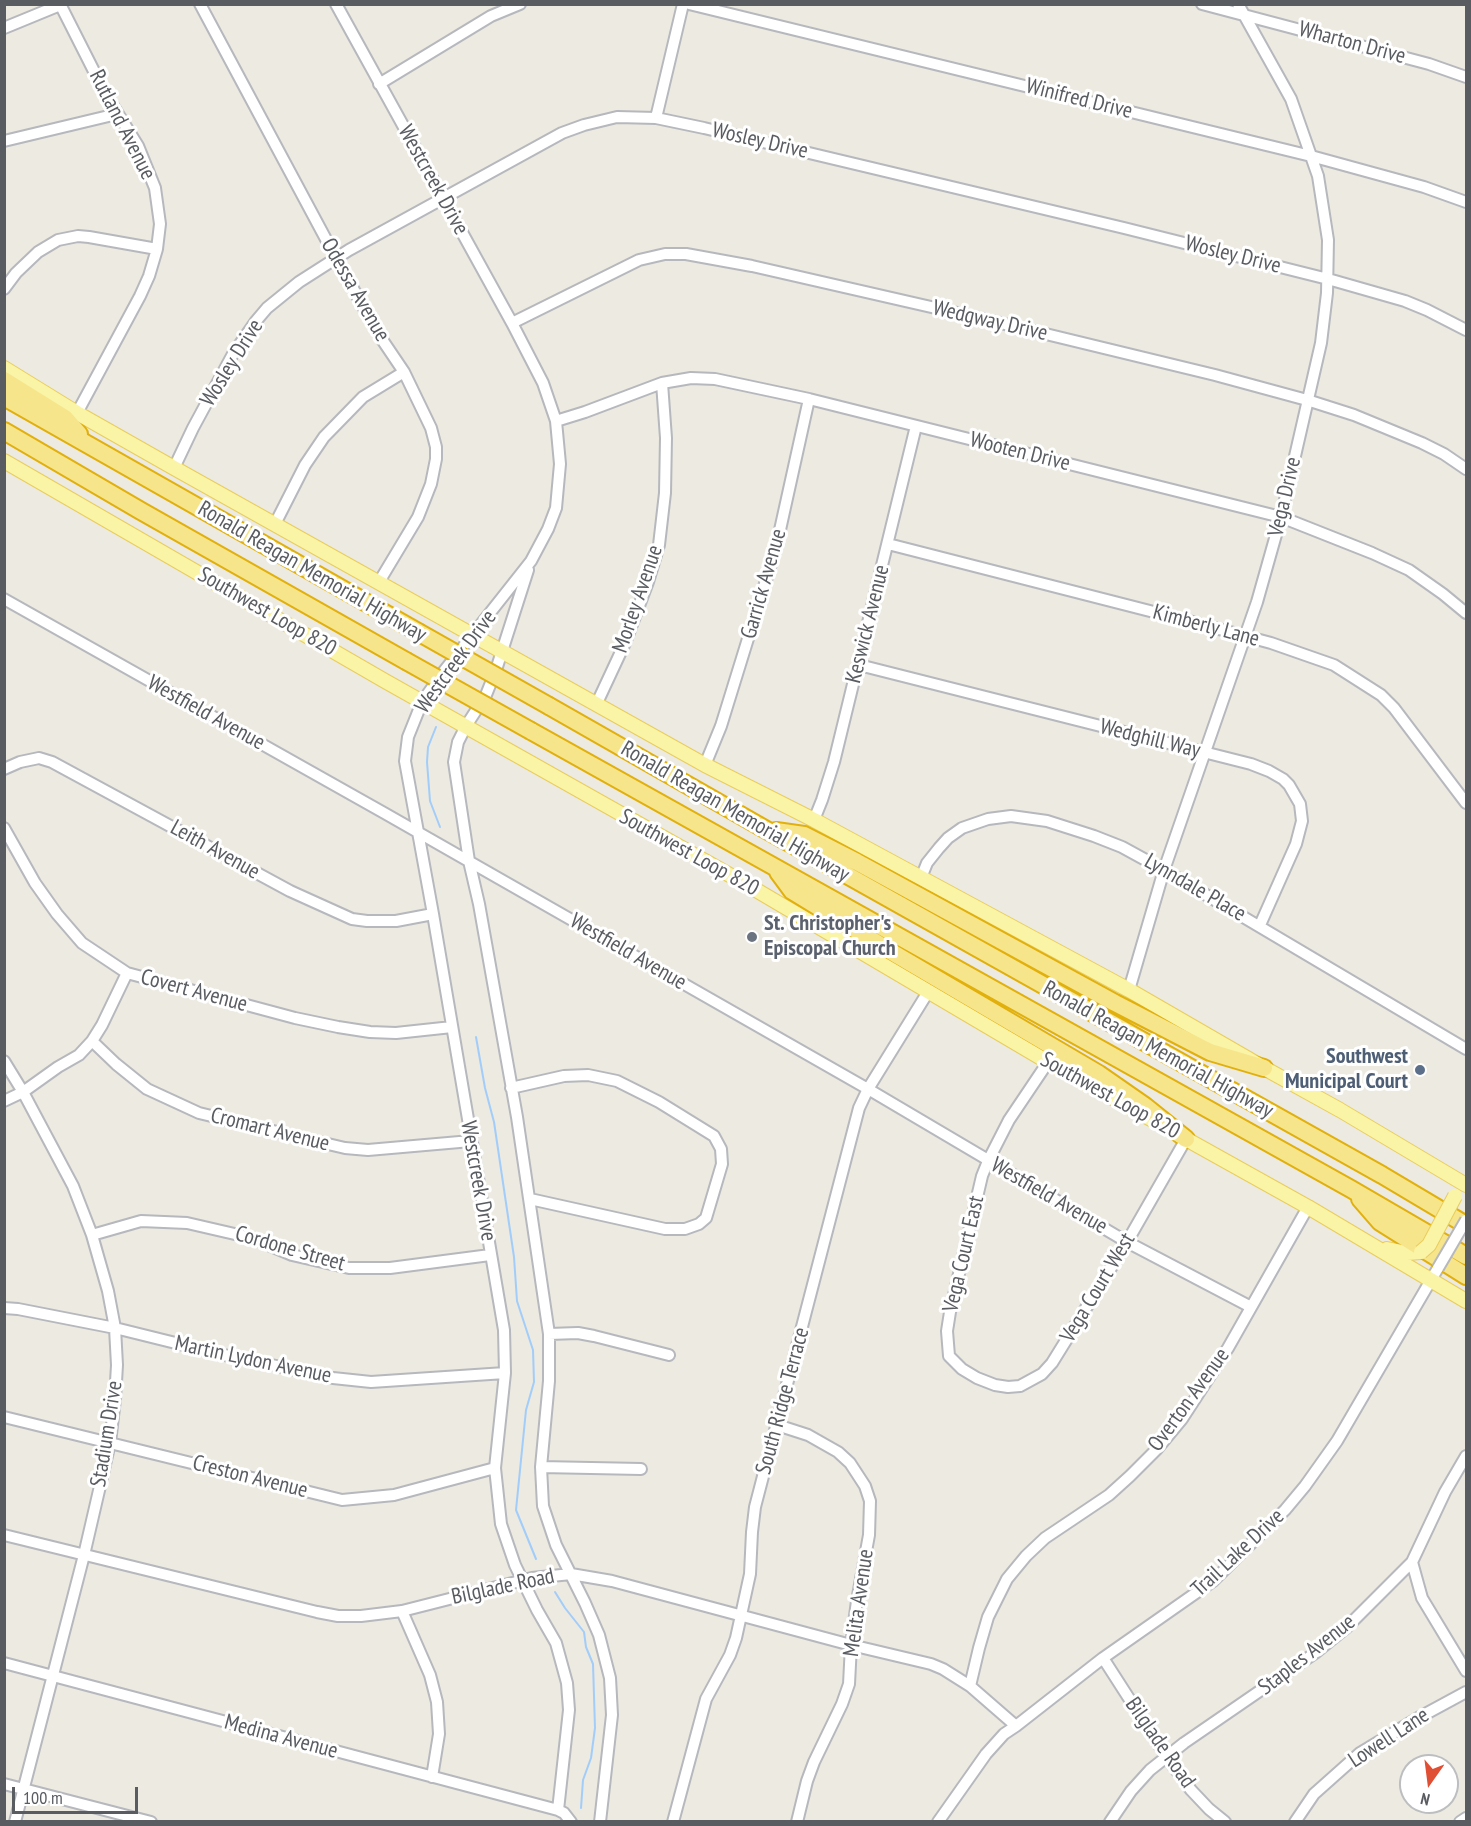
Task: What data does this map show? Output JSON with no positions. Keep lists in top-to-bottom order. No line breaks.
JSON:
{"streets":{"highway":["Ronald Reagan Memorial Highway"],"main road":["Southwest Loop 820"],"street":["Wharton Drive","Winifred Drive","Rutland Avenue","Wosley Drive","Westcreek Drive","Odessa Avenue","Wedgway Drive","Wooten Drive","Vega Drive","Garrick Avenue","Morley Avenue","Keswick Avenue","Kimberly Lane","Westfield Avenue","Wedghill Way","Leith Avenue","Lynndale Place","Covert Avenue","Cromart Avenue","Cordone Street","Vega Court East","Vega Court West","Martin Lydon Avenue","Overton Avenue","South Ridge Terrace","Stadium Drive","Creston Avenue","Trail Lake Drive","Bilglade Road","Melita Avenue","Staples Avenue","Medina Avenue","Lowell Lane"]},"crossings":[["Wharton Drive","Vega Drive"],["Winifred Drive","Vega Drive"],["Wosley Drive","Westcreek Drive"],["Wosley Drive","Odessa Avenue"],["Wosley Drive","Vega Drive"],["Westcreek Drive","Wedgway Drive"],["Westcreek Drive","Wooten Drive"],["Westcreek Drive","Southwest Loop 820"],["Westcreek Drive","Westfield Avenue"],["Westcreek Drive","Leith Avenue"],["Westcreek Drive","Covert Avenue"],["Westcreek Drive","Cromart Avenue"],["Westcreek Drive","Cordone Street"],["Westcreek Drive","Martin Lydon Avenue"],["Westcreek Drive","Creston Avenue"],["Westcreek Drive","Bilglade Road"],["Westcreek Drive","Medina Avenue"],["Wedgway Drive","Vega Drive"],["Wooten Drive","Vega Drive"],["Wooten Drive","Garrick Avenue"],["Wooten Drive","Morley Avenue"],["Wooten Drive","Keswick Avenue"],["Vega Drive","Kimberly Lane"],["Vega Drive","Wedghill Way"],["Vega Drive","Lynndale Place"],["Ronald Reagan Memorial Highway","Trail Lake Drive"],["Southwest Loop 820","Vega Court East"],["Southwest Loop 820","Vega Court West"],["Southwest Loop 820","Overton Avenue"],["Southwest Loop 820","South Ridge Terrace"],["Southwest Loop 820","Trail Lake Drive"],["Keswick Avenue","Kimberly Lane"],["Keswick Avenue","Wedghill Way"],["Westfield Avenue","Vega Court East"],["Westfield Avenue","Vega Court West"],["Westfield Avenue","Overton Avenue"],["Westfield Avenue","South Ridge Terrace"],["Wedghill Way","Lynndale Place"],["Cordone Street","Stadium Drive"],["Vega Court East","Vega Court West"],["Martin Lydon Avenue","Stadium Drive"],["Overton Avenue","Bilglade Road"],["South Ridge Terrace","Bilglade Road"],["South Ridge Terrace","Melita Avenue"],["Stadium Drive","Creston Avenue"],["Stadium Drive","Bilglade Road"],["Stadium Drive","Medina Avenue"],["Trail Lake Drive","Bilglade Road"],["Bilglade Road","Melita Avenue"],["Bilglade Road","Staples Avenue"]],"places":["St. Christopher's Episcopal Church","Southwest Municipal Court"],"scale_bar":"100 m","north":"bottom"}
